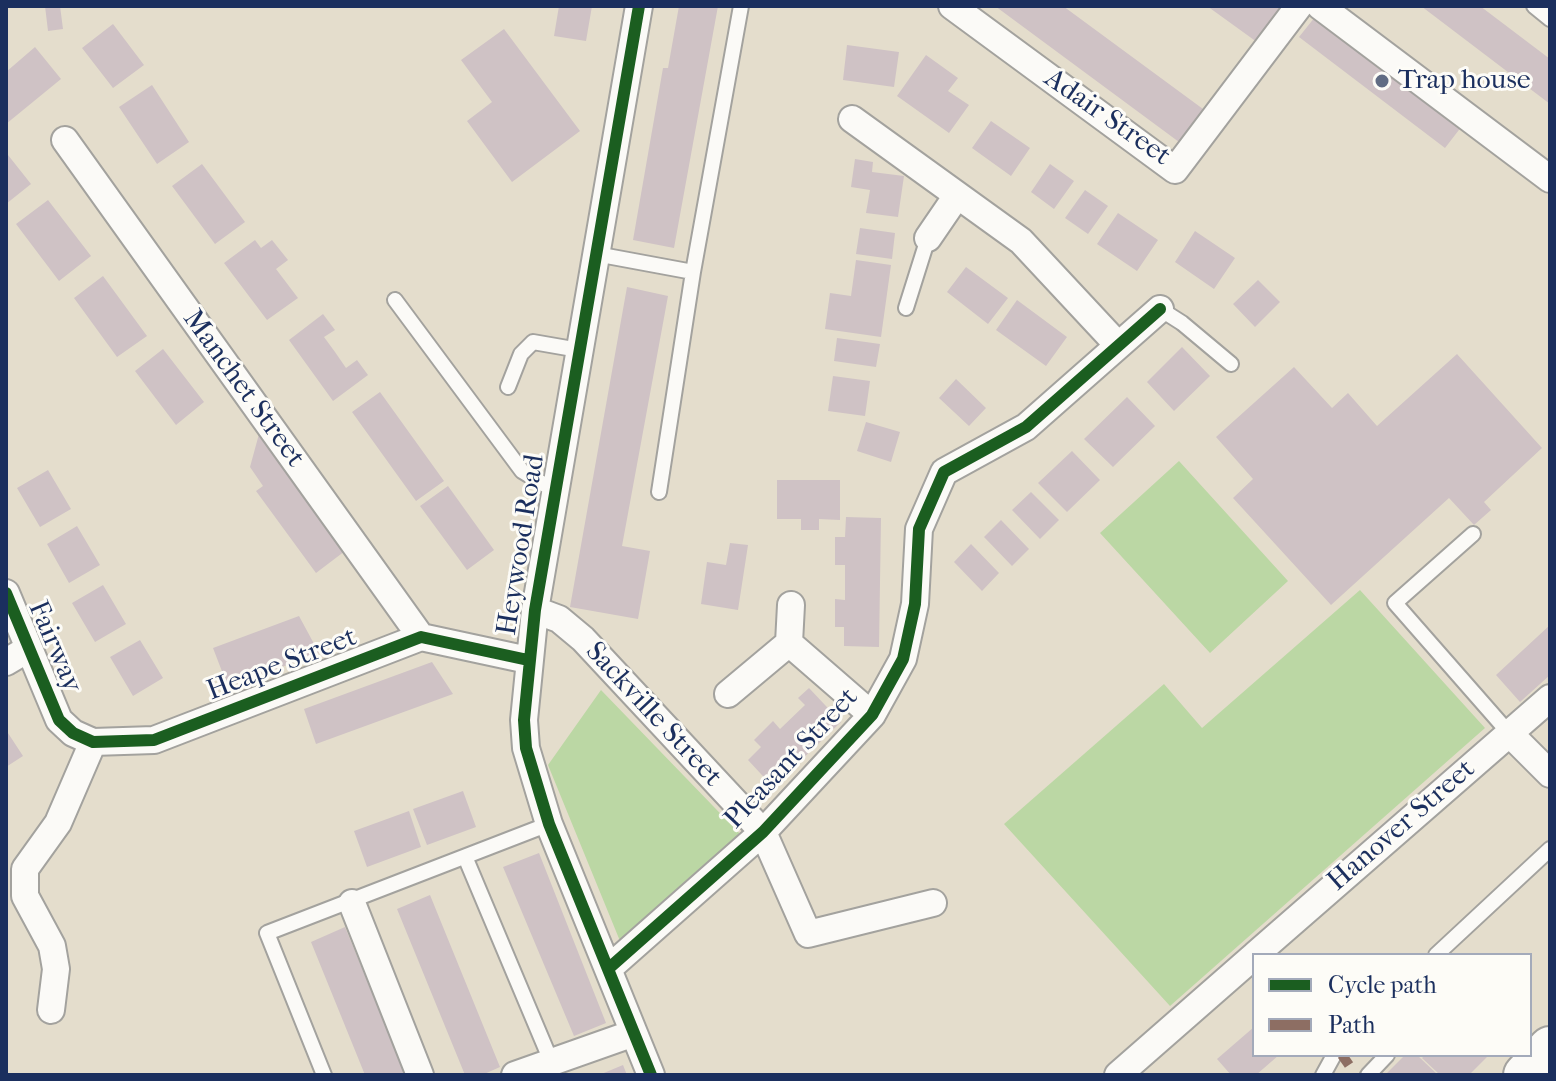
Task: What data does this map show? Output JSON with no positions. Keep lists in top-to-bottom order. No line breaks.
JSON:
{"streets":{"street":["Adair Street","Manchet Street","Heywood Road","Fairway","Heape Street","Sackville Street","Pleasant Street","Hanover Street"]},"crossings":[["Manchet Street","Heape Street"],["Heywood Road","Sackville Street"],["Heywood Road","Pleasant Street"],["Fairway","Heape Street"],["Sackville Street","Pleasant Street"]],"places":["Trap house"],"legend":["Cycle path","Path"]}
